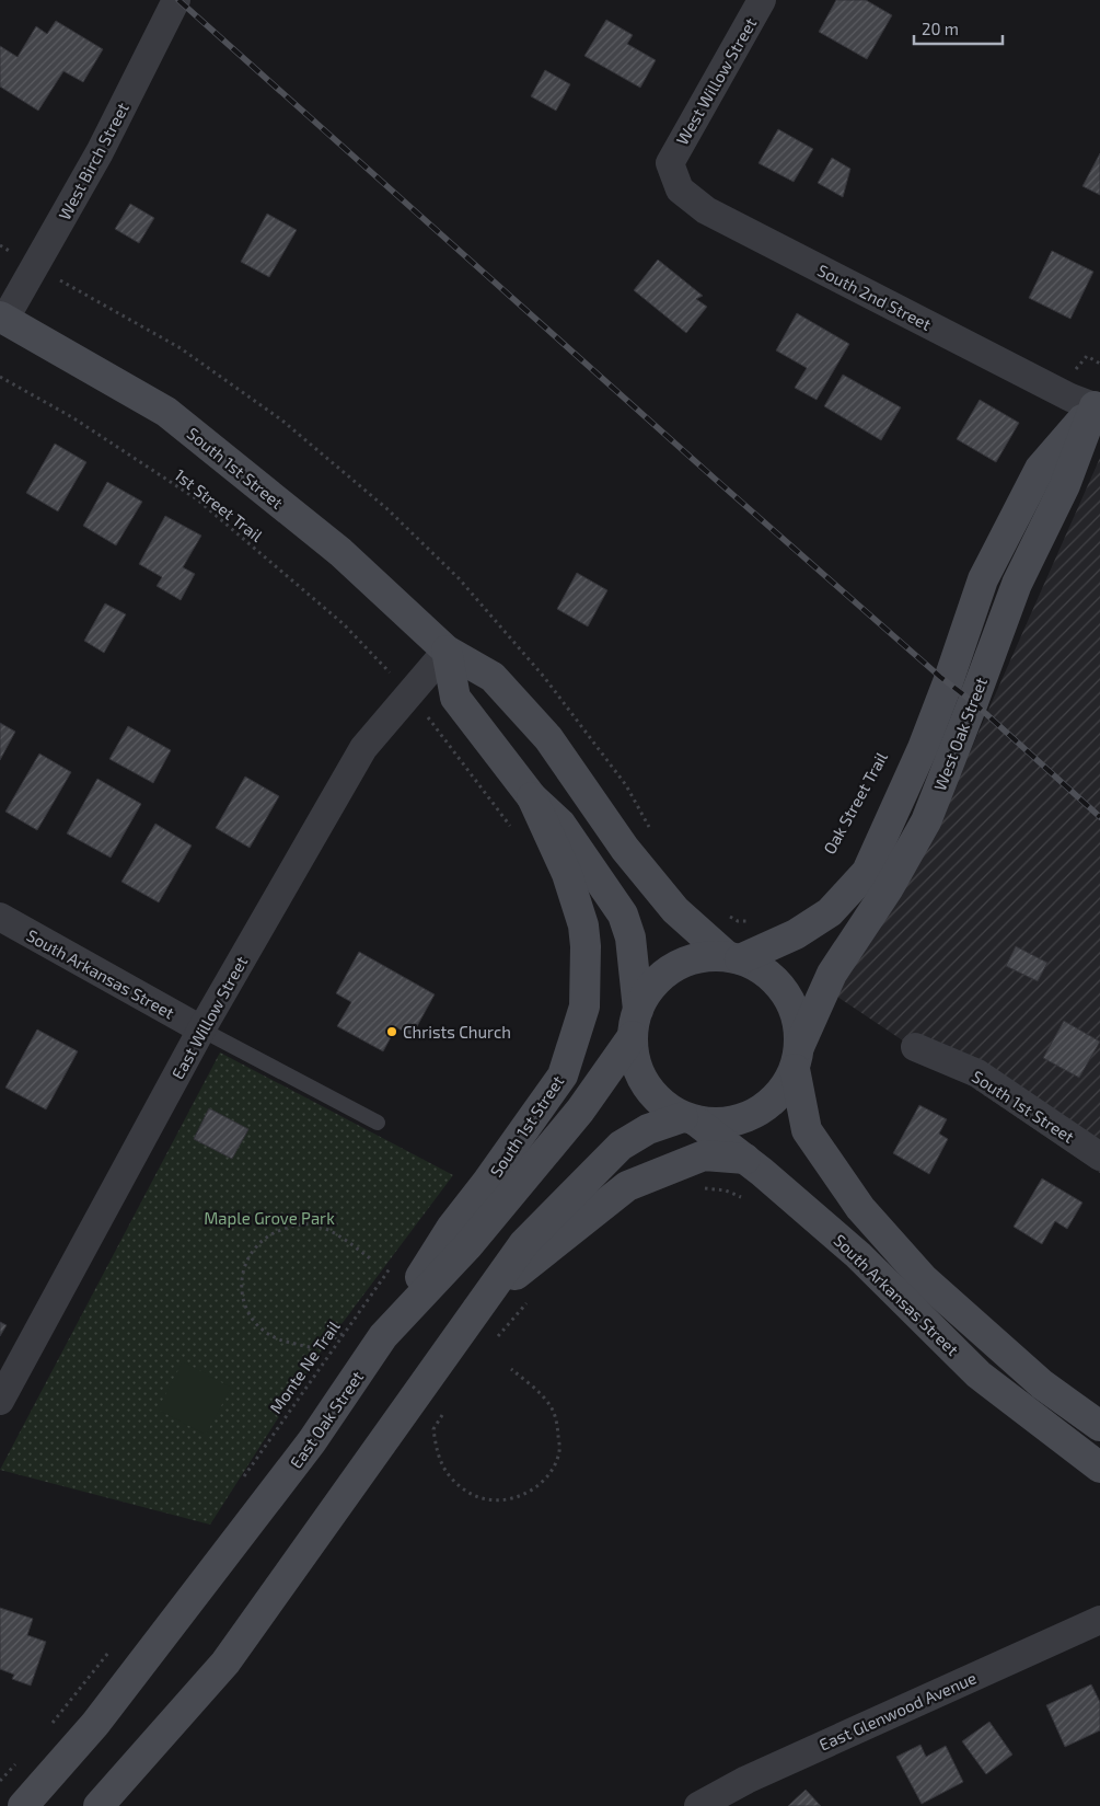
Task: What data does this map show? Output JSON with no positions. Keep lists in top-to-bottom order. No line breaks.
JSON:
{"streets":{"street":["West Willow Street","West Birch Street","South 2nd Street","South 1st Street","West Oak Street","South Arkansas Street","East Willow Street","East Oak Street","East Glenwood Avenue"],"path":["1st Street Trail","Monte Ne Trail"]},"crossings":[["West Willow Street","South 2nd Street"],["West Birch Street","South 1st Street"],["South 2nd Street","West Oak Street"],["South 1st Street","West Oak Street"],["South 1st Street","South Arkansas Street"],["South 1st Street","East Willow Street"],["South 1st Street","East Oak Street"],["West Oak Street","South Arkansas Street"],["West Oak Street","East Oak Street"],["South Arkansas Street","East Willow Street"],["South Arkansas Street","East Oak Street"]],"parks":["Maple Grove Park"],"places":["Christs Church"],"scale_bar":"20 m"}
